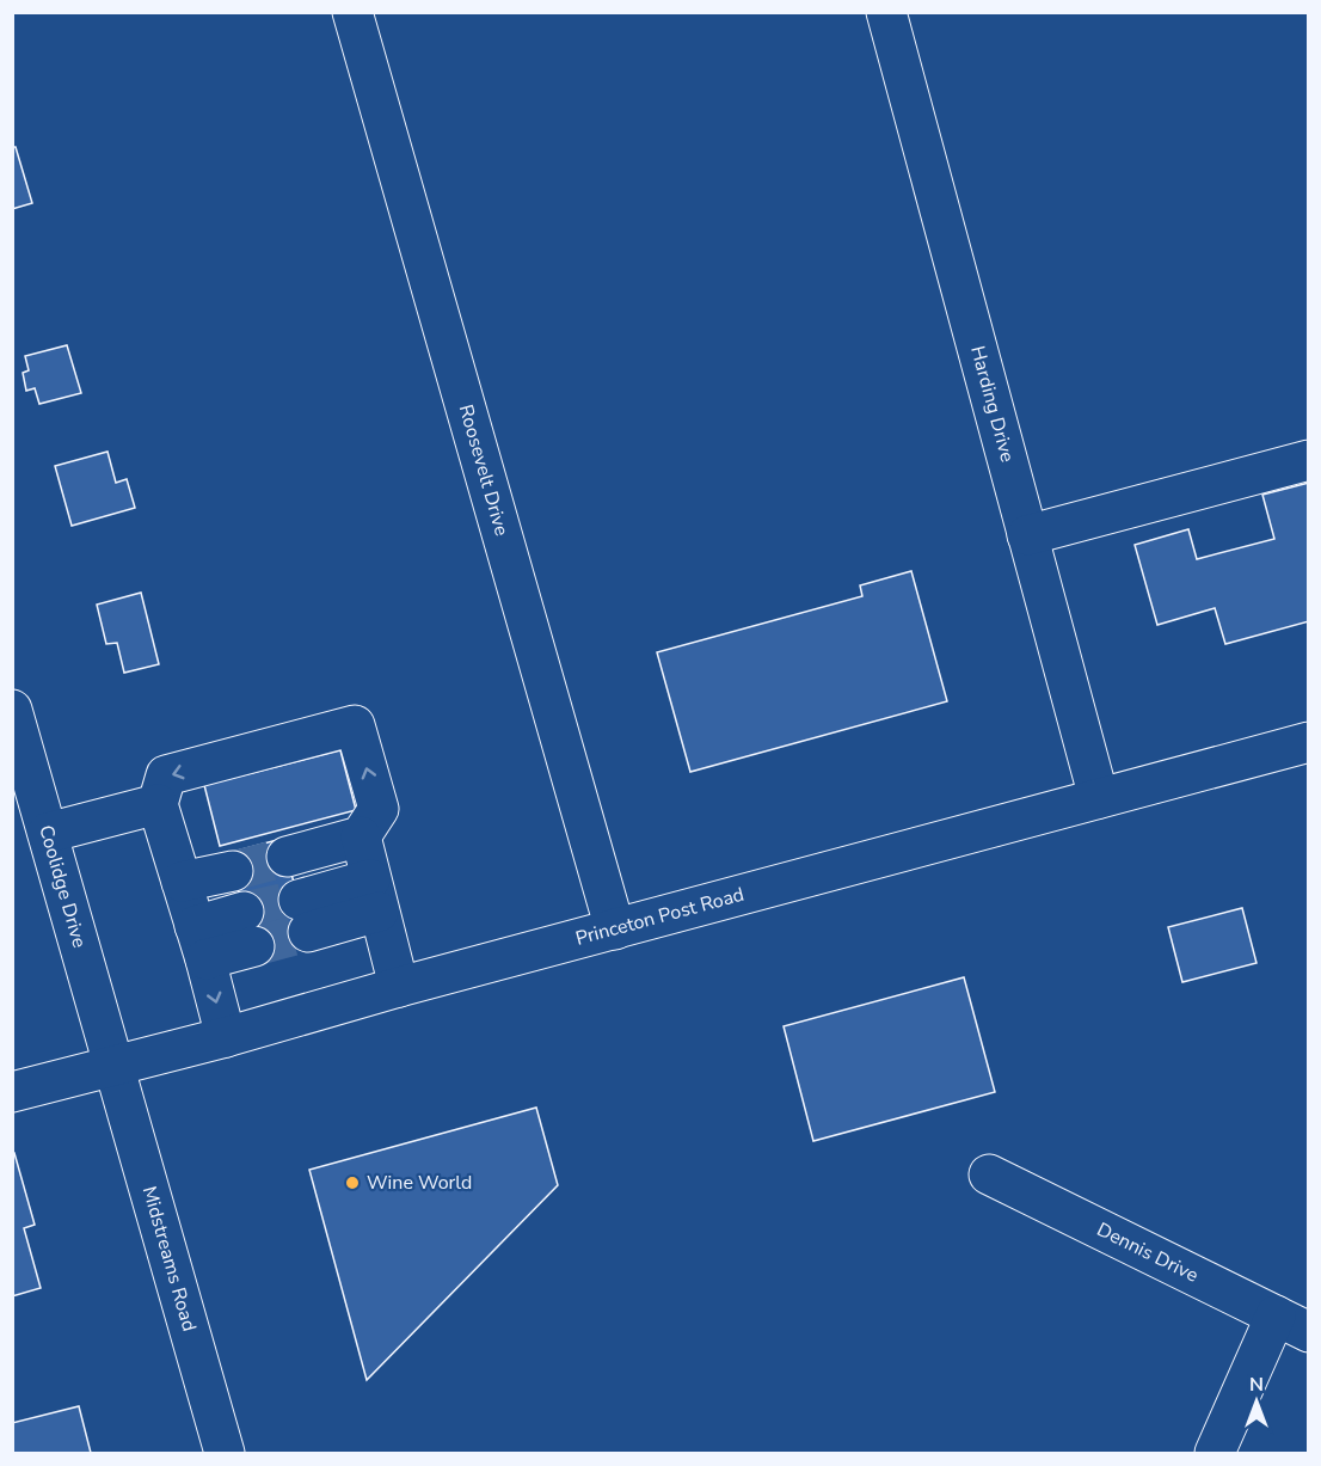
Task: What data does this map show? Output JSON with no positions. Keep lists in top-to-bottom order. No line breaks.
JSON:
{"streets":{"street":["Harding Drive","Roosevelt Drive","Coolidge Drive","Princeton Post Road","Dennis Drive","Midstreams Road"]},"crossings":[["Harding Drive","Princeton Post Road"],["Roosevelt Drive","Princeton Post Road"],["Coolidge Drive","Princeton Post Road"],["Coolidge Drive","Midstreams Road"],["Princeton Post Road","Midstreams Road"]],"places":["Wine World"],"north":"top"}
